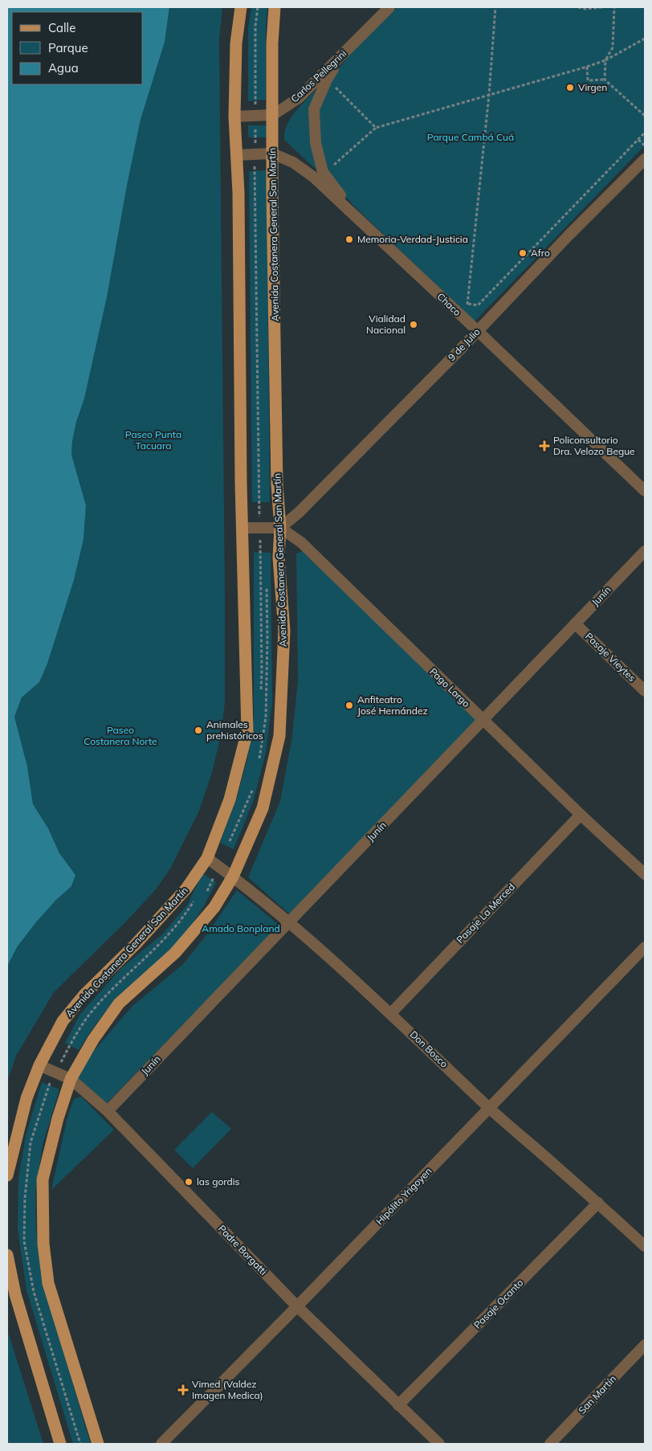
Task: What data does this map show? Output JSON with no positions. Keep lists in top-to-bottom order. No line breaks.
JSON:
{"streets":{"main road":["Avenida Costanera General San Martín"],"street":["Carlos Pellegrini","Chaco","9 de Julio","Junín","Pasaje Vieytes","Pago Largo","Pasaje La Merced","Don Bosco","Hipólito Yrigoyen","Padre Borgatti","Pasaje Ocanto","San Martín"]},"crossings":[["Carlos Pellegrini","Avenida Costanera General San Martín"],["Avenida Costanera General San Martín","Chaco"],["Avenida Costanera General San Martín","9 de Julio"],["Avenida Costanera General San Martín","Pago Largo"],["Avenida Costanera General San Martín","Don Bosco"],["Avenida Costanera General San Martín","Padre Borgatti"],["Chaco","9 de Julio"],["9 de Julio","Pago Largo"],["Junín","Pasaje Vieytes"],["Junín","Pago Largo"],["Junín","Don Bosco"],["Junín","Padre Borgatti"],["Pago Largo","Pasaje La Merced"],["Pasaje La Merced","Don Bosco"],["Don Bosco","Hipólito Yrigoyen"],["Don Bosco","Pasaje Ocanto"],["Hipólito Yrigoyen","Padre Borgatti"],["Padre Borgatti","Pasaje Ocanto"]],"parks":["Parque Cambá Cuá","Paseo Punta Tacuara","Paseo Costanera Norte","Amado Bonpland"],"places":{"other":["Virgen","Memoria-Verdad-Justicia","Afro","Vialidad Nacional","Anfiteatro José Hernández","Animales prehistóricos","las gordis"],"health":["Policonsultorio Dra. Velozo Begue","Vimed (Valdez Imagen Medica)"]},"legend":["Calle","Parque","Agua"]}
